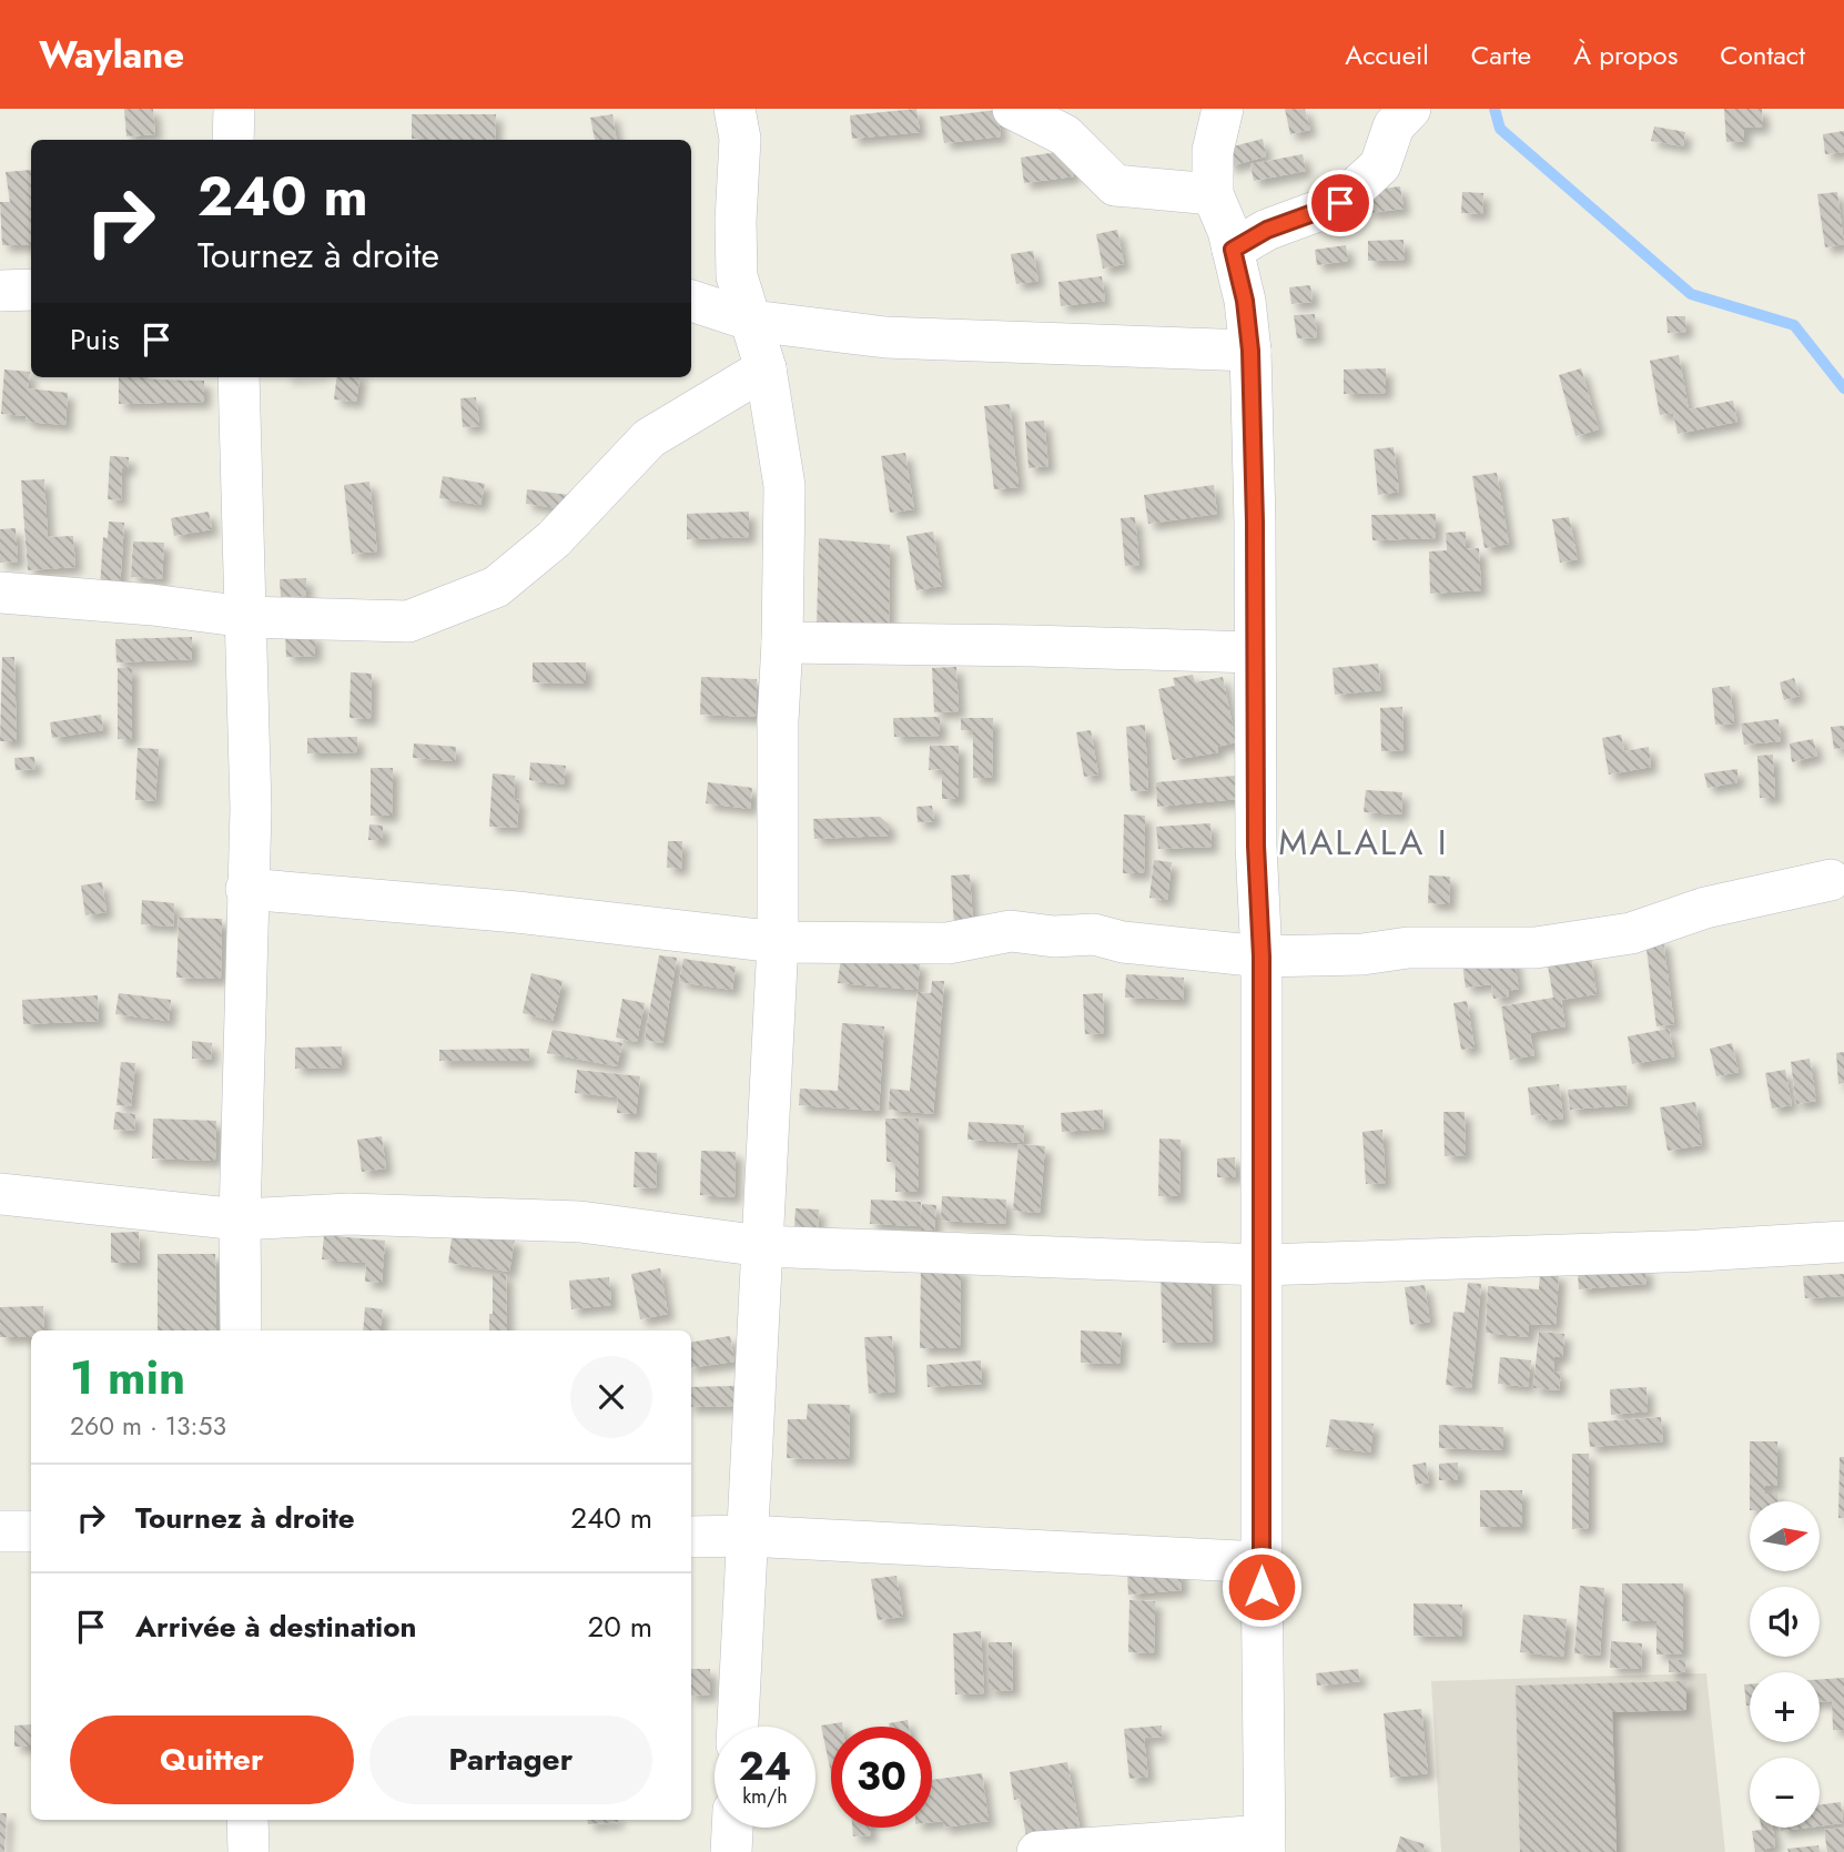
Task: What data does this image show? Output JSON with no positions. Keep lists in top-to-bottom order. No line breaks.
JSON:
{"districts":["MALALA I"],"north":"right","page":{"header":"Waylane","nav":["Accueil","Carte","À propos","Contact"],"turn":["240 m","Tournez à droite"],"then":"Puis","heading":["1 min","260 m · 13:53"],"list":[{"name":"Tournez à droite","value":"240 m"},{"name":"Arrivée à destination","value":"20 m"}],"map_buttons":["+","−"],"buttons":["Quitter","Partager"],"speed":"24 km/h","limit":"30"}}
